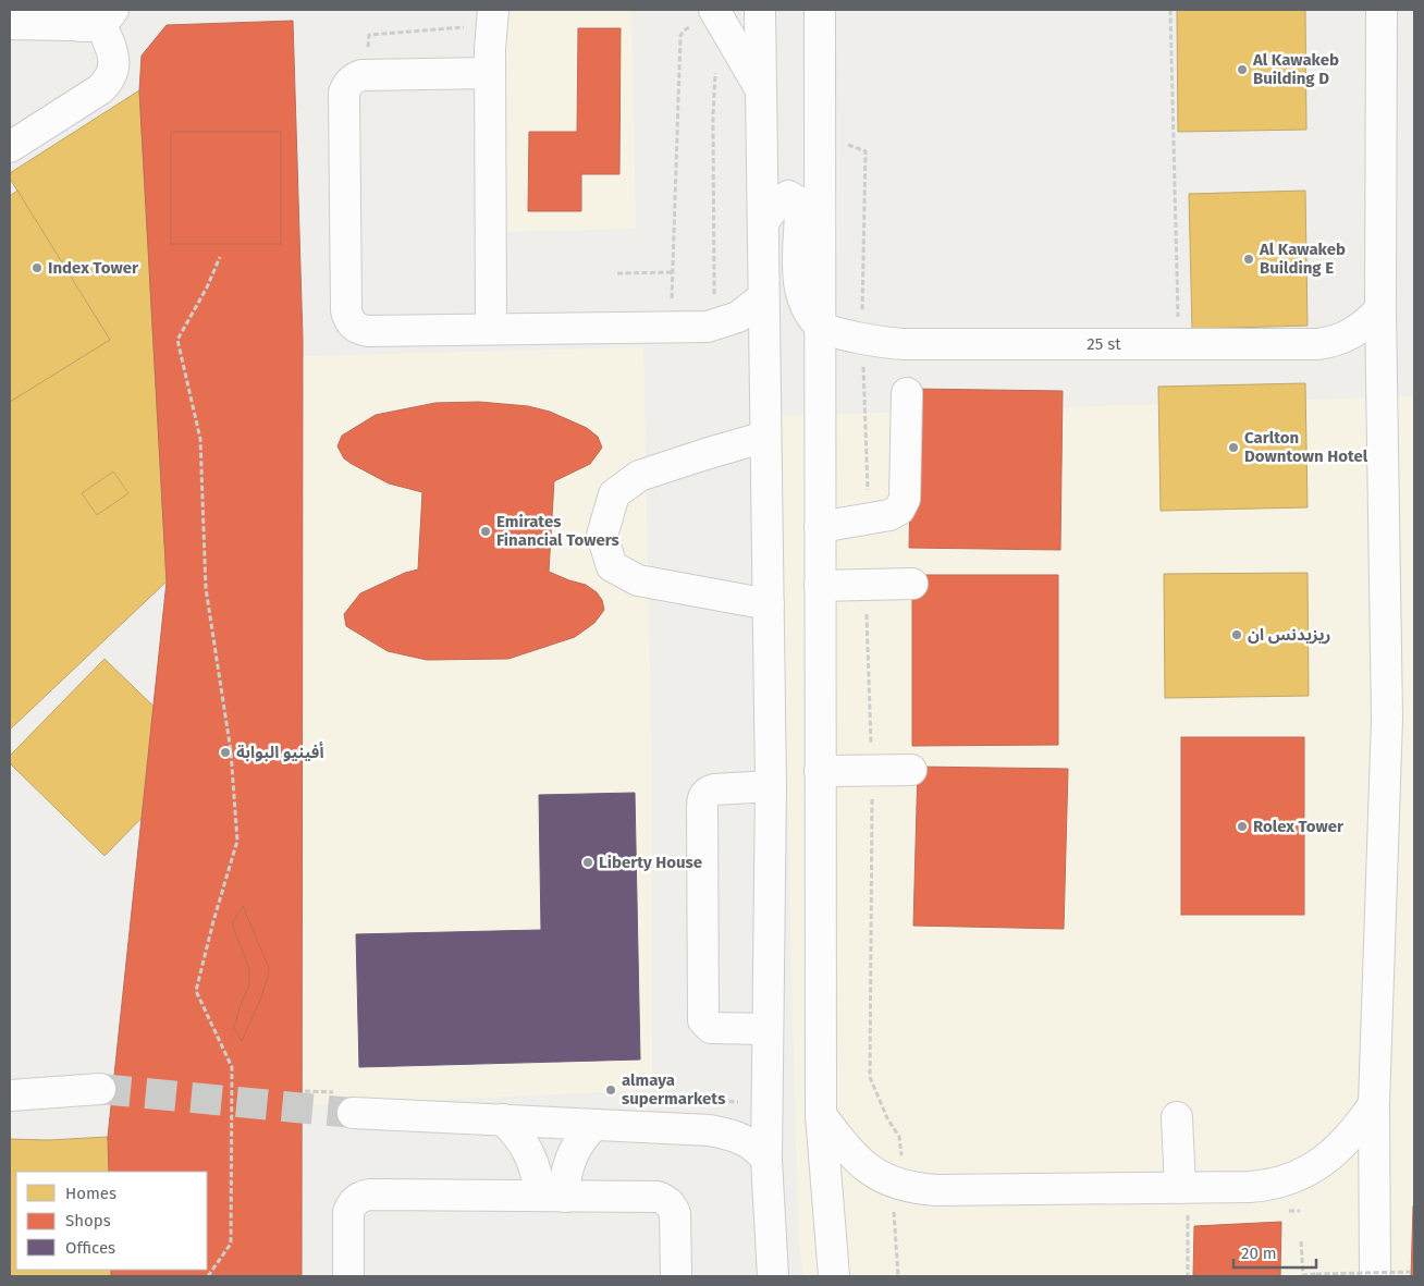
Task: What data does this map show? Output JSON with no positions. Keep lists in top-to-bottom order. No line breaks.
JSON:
{"streets":{"street":["25 st"]},"places":["Al Kawakeb Building D","Al Kawakeb Building E","Index Tower","Carlton Downtown Hotel","Emirates Financial Towers","ريزيدنس ان","أفينيو البوابة","Rolex Tower","Liberty House","almaya supermarkets"],"legend":["Homes","Shops","Offices"],"scale_bar":"20 m"}
